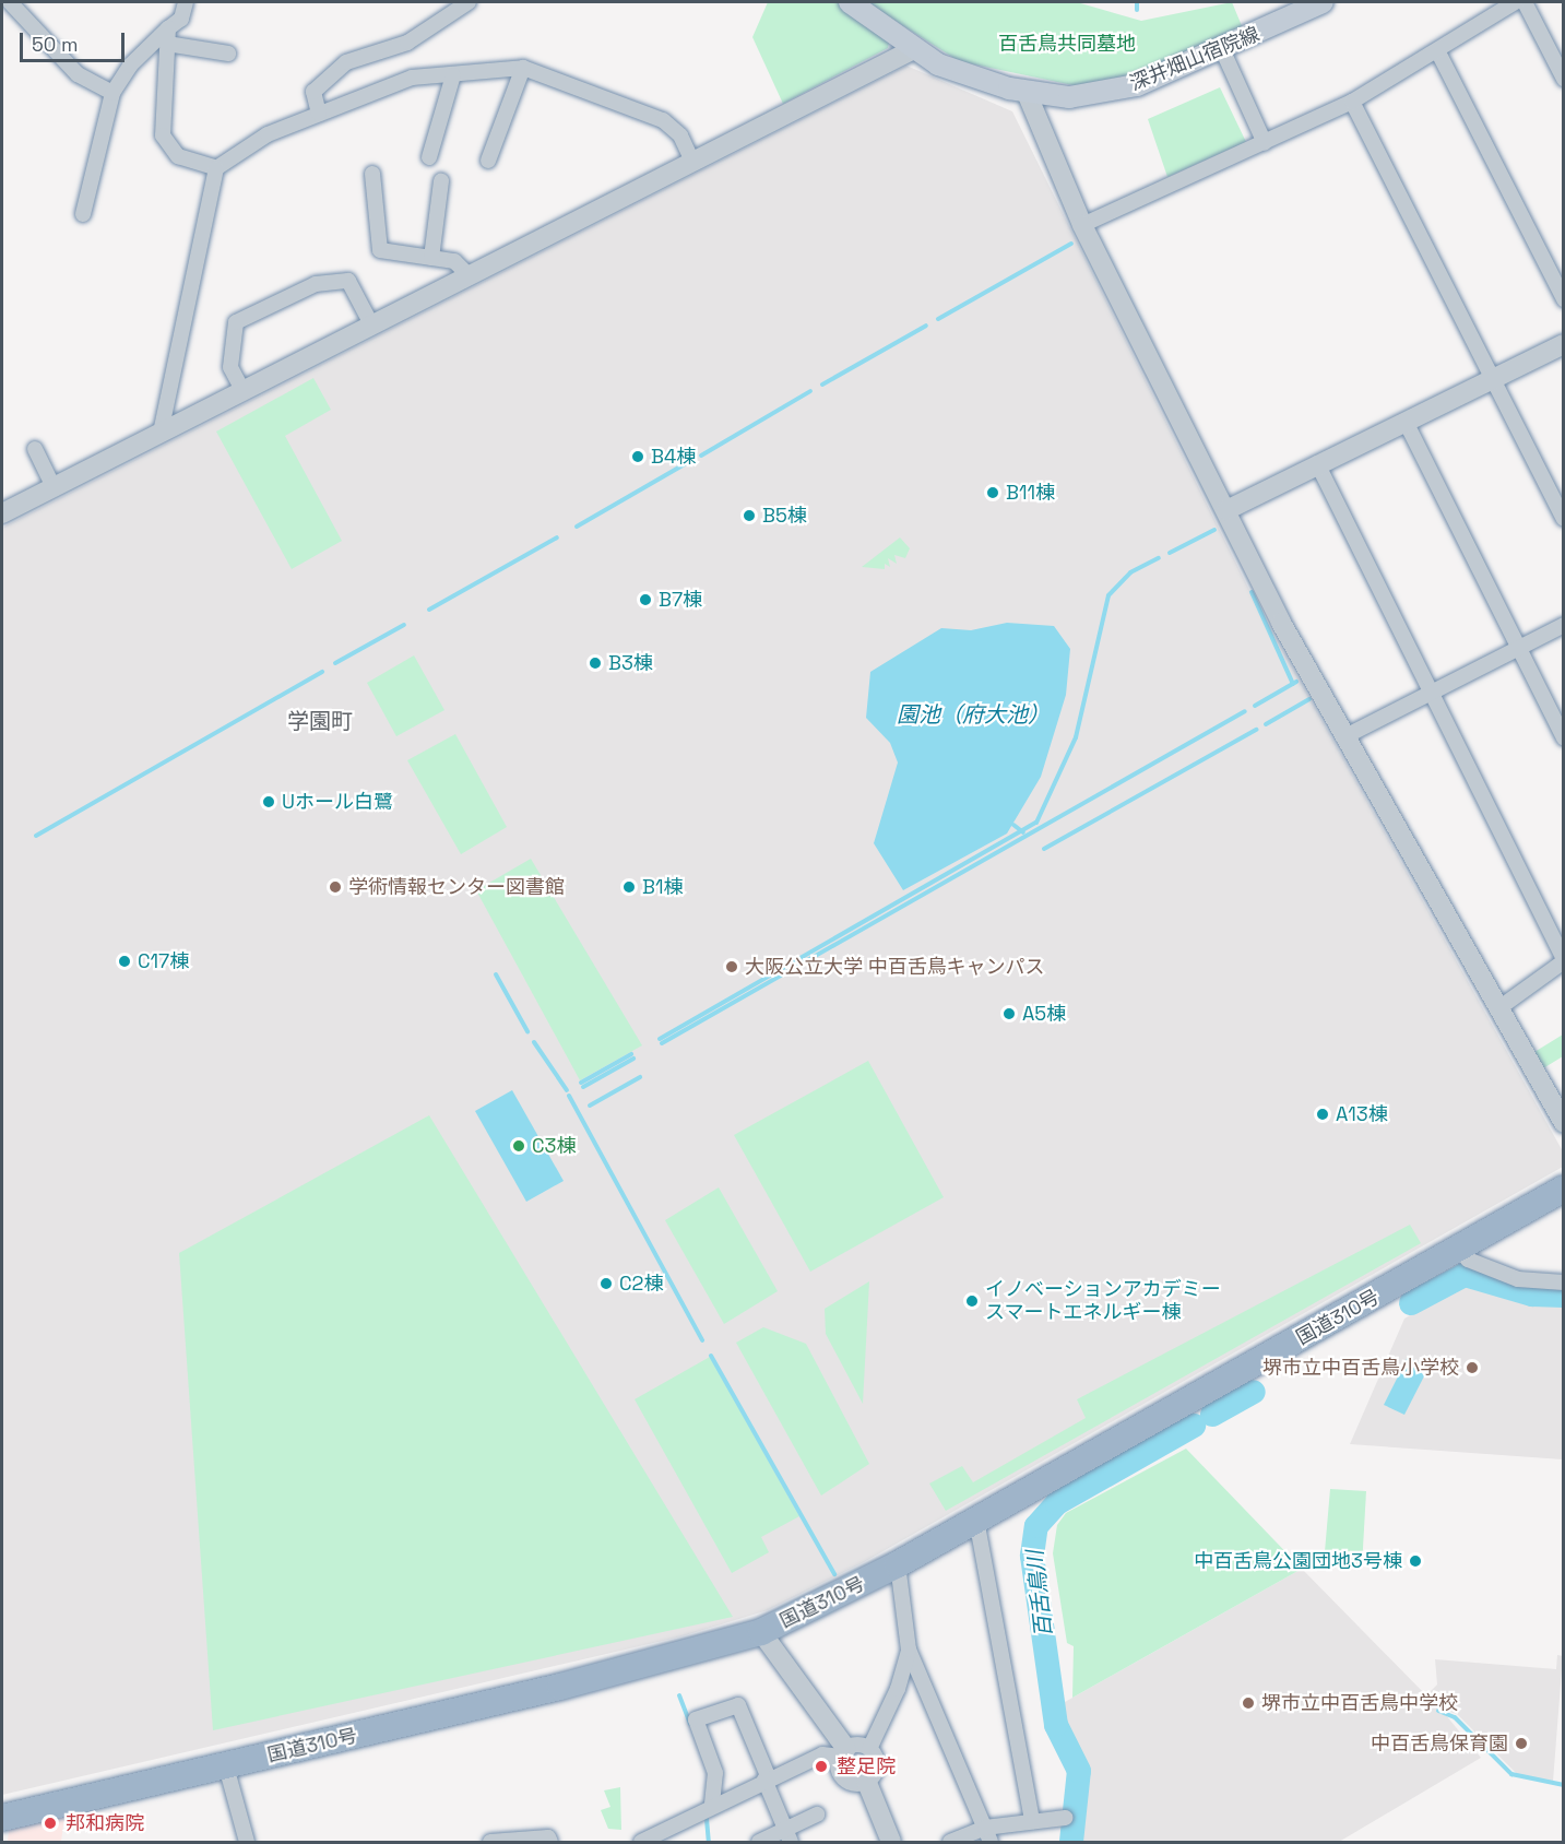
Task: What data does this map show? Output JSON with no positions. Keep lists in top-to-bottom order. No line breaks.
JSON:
{"streets":{"highway":["国道310号"],"main road":["深井畑山宿院線"]},"districts":["学園町"],"water":["園池（府大池）","百舌鳥川"],"parks":["百舌鳥共同墓地"],"places":["B4棟","B11棟","B5棟","B7棟","B3棟","Uホール白鷺","学術情報センター図書館","B1棟","C17棟","大阪公立大学 中百舌鳥キャンパス","A5棟","A13棟","C3棟","C2棟","イノベーションアカデミー スマートエネルギー棟","堺市立中百舌鳥小学校","中百舌鳥公園団地3号棟","堺市立中百舌鳥中学校","中百舌鳥保育園","整足院","邦和病院"],"scale_bar":"50 m"}
